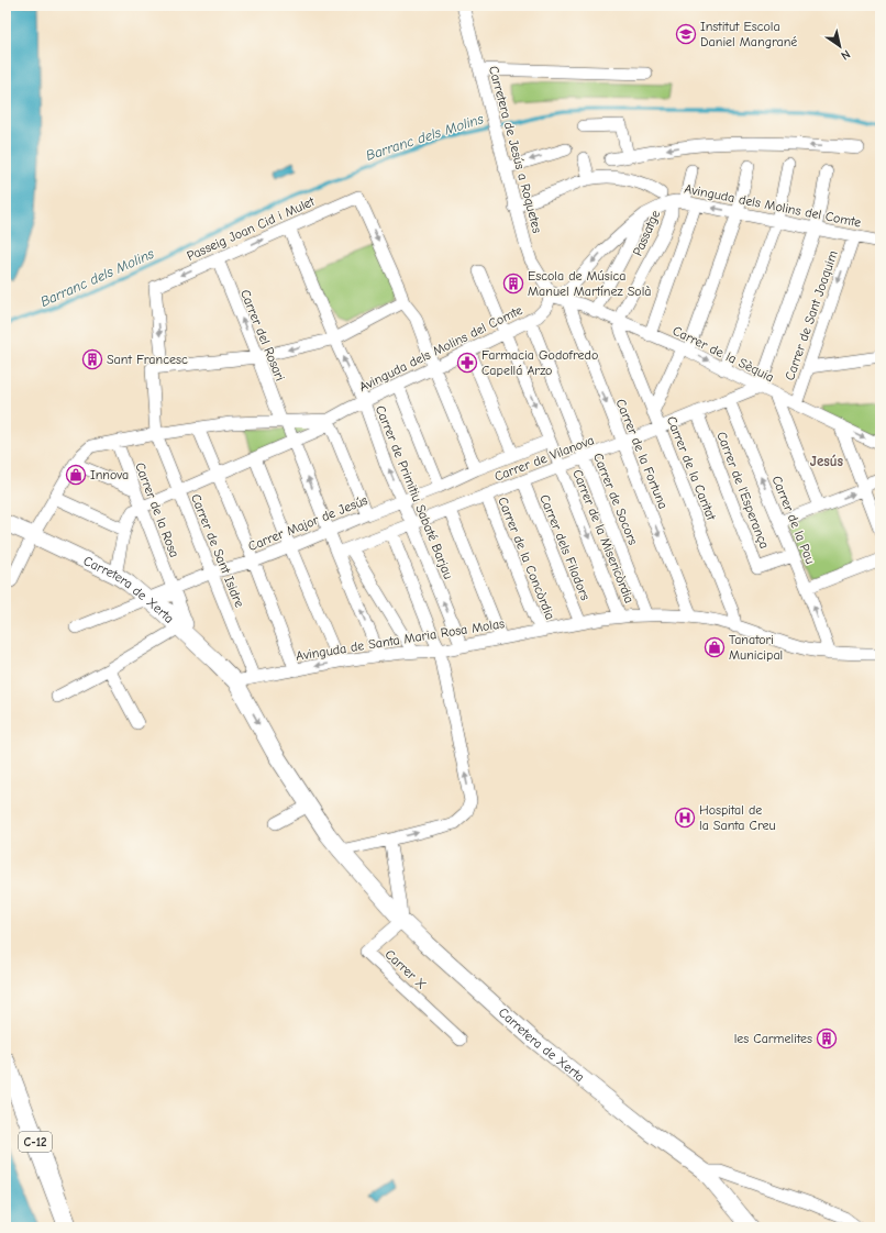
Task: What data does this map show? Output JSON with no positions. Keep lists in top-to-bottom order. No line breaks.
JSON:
{"streets":{"main road":["Carretera de Xerta","C-12"],"street":["Carretera de Jesús a Roquetes","Avinguda dels Molins del Comte","Passeig Joan Cid i Mulet","Passatge","Carrer de Sant Joaquim","Carrer del Rosari","Carrer de la Sèquia","Carrer de la Fortuna","Carrer de Vilanova","Carrer de la Caritat","Carrer de l'Esperança","Carrer de Primitiu Sabaté Barjau","Carrer de Socors","Carrer de la Rosa","Carrer de la Pau","Carrer Major de Jesús","Carrer de la Misericòrdia","Carrer dels Filadors","Carrer de Sant Isidre","Carrer de la Concòrdia","Avinguda de Santa Maria Rosa Molas","Carrer X"]},"crossings":[["Carretera de Jesús a Roquetes","Avinguda dels Molins del Comte"],["Carretera de Jesús a Roquetes","Carrer de la Sèquia"],["Avinguda dels Molins del Comte","Passatge"],["Avinguda dels Molins del Comte","Carrer de Sant Joaquim"],["Avinguda dels Molins del Comte","Carrer del Rosari"],["Avinguda dels Molins del Comte","Carrer de la Sèquia"],["Avinguda dels Molins del Comte","Carrer de Primitiu Sabaté Barjau"],["Avinguda dels Molins del Comte","Carrer de Socors"],["Avinguda dels Molins del Comte","Carrer de la Rosa"],["Avinguda dels Molins del Comte","Carrer de la Misericòrdia"],["Avinguda dels Molins del Comte","Carrer de Sant Isidre"],["Avinguda dels Molins del Comte","Carretera de Xerta"],["Passeig Joan Cid i Mulet","Carrer del Rosari"],["Passeig Joan Cid i Mulet","Carrer de Primitiu Sabaté Barjau"],["Passeig Joan Cid i Mulet","Carrer de Sant Isidre"],["Passatge","Carrer de la Sèquia"],["Passatge","Carrer de la Caritat"],["Carrer de Sant Joaquim","Carrer de la Sèquia"],["Carrer del Rosari","Carrer de Vilanova"],["Carrer del Rosari","Carrer Major de Jesús"],["Carrer del Rosari","Avinguda de Santa Maria Rosa Molas"],["Carrer de la Sèquia","Carrer de la Fortuna"],["Carrer de la Sèquia","Carrer de Vilanova"],["Carrer de la Sèquia","Carrer de la Caritat"],["Carrer de la Fortuna","Carrer de Vilanova"],["Carrer de la Fortuna","Avinguda de Santa Maria Rosa Molas"],["Carrer de Vilanova","Carrer de la Caritat"],["Carrer de Vilanova","Carrer de l'Esperança"],["Carrer de Vilanova","Carrer de Primitiu Sabaté Barjau"],["Carrer de Vilanova","Carrer de Socors"],["Carrer de Vilanova","Carrer de la Pau"],["Carrer de Vilanova","Carrer de la Misericòrdia"],["Carrer de Vilanova","Carrer dels Filadors"],["Carrer de Vilanova","Carrer de la Concòrdia"],["Carrer de la Caritat","Avinguda de Santa Maria Rosa Molas"],["Carrer de l'Esperança","Carrer de la Pau"],["Carrer de Primitiu Sabaté Barjau","Carrer Major de Jesús"],["Carrer de Primitiu Sabaté Barjau","Avinguda de Santa Maria Rosa Molas"],["Carrer de Socors","Avinguda de Santa Maria Rosa Molas"],["Carrer de la Rosa","Carrer Major de Jesús"],["Carrer de la Pau","Avinguda de Santa Maria Rosa Molas"],["Carrer Major de Jesús","Carrer de la Misericòrdia"],["Carrer Major de Jesús","Carrer de Sant Isidre"],["Carrer Major de Jesús","Carretera de Xerta"],["Carrer de la Misericòrdia","Avinguda de Santa Maria Rosa Molas"],["Carrer dels Filadors","Avinguda de Santa Maria Rosa Molas"],["Carrer de Sant Isidre","Avinguda de Santa Maria Rosa Molas"],["Carrer de la Concòrdia","Avinguda de Santa Maria Rosa Molas"],["Carretera de Xerta","Avinguda de Santa Maria Rosa Molas"],["Carretera de Xerta","Carrer X"]],"one_way":["Carrer de la Fortuna"],"districts":["Jesús"],"water":["Barranc dels Molins"],"places":{"school or university":["Institut Escola Daniel Mangrané"],"building":["Escola de Música Manuel Martínez Solà","Sant Francesc","les Carmelites"],"pharmacy":["Farmacia Godofredo Capellá Arzo"],"shop":["Innova","Tanatori Municipal"],"hospital":["Hospital de la Santa Creu"]},"north":"bottom right"}
